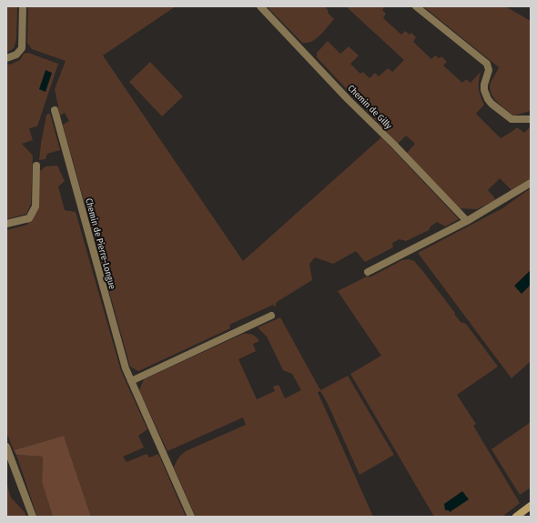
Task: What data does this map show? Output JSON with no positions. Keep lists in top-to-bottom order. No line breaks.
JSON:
{"streets":{"street":["Chemin de Gilly","Chemin de Pierre-Longue"]}}
